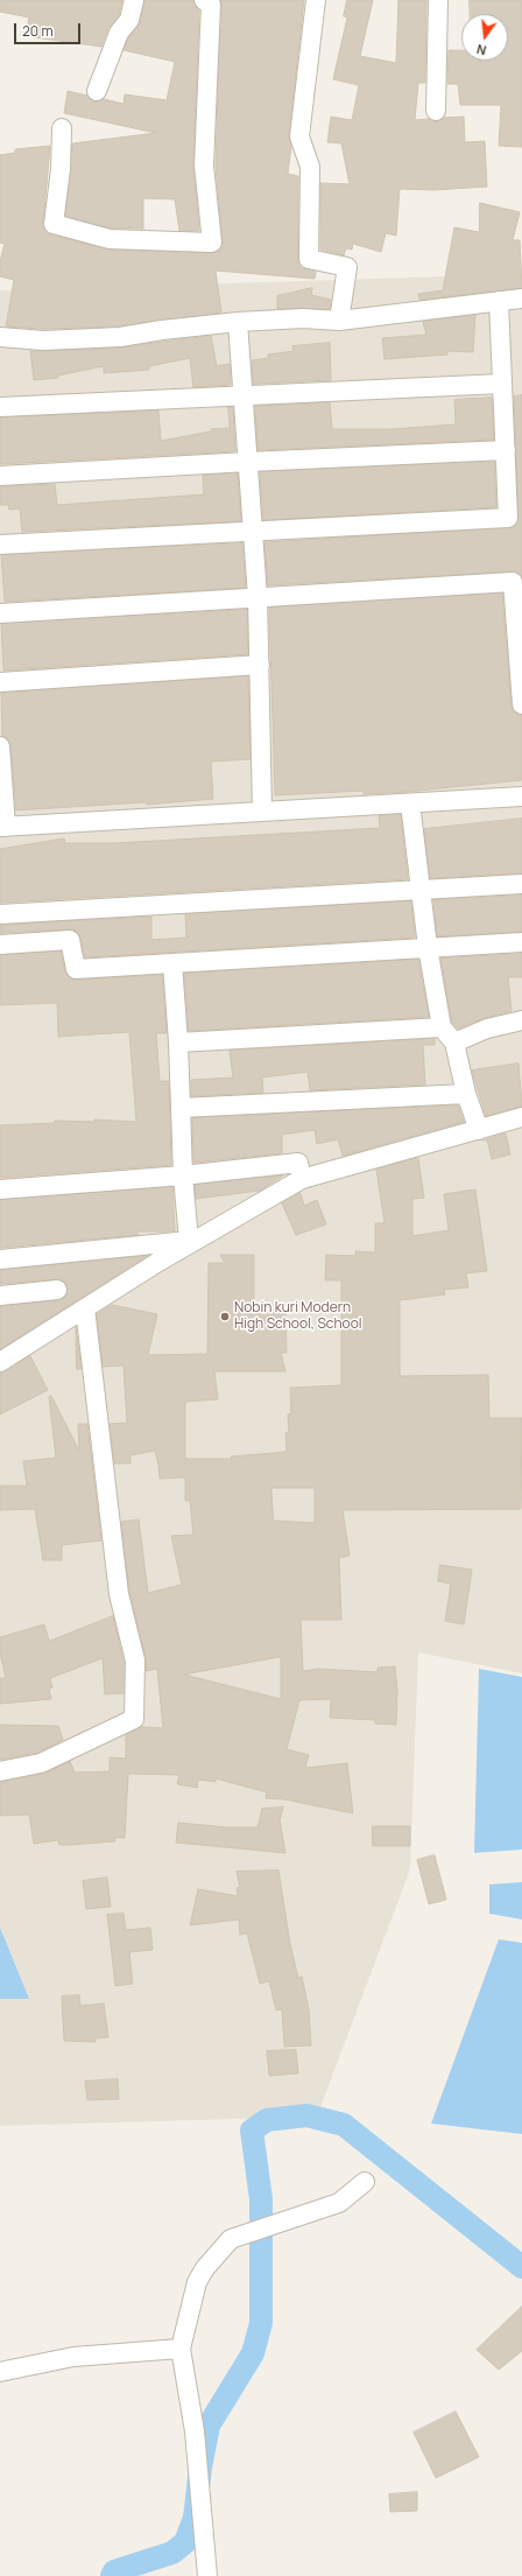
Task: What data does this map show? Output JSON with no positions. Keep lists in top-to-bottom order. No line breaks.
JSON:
{"places":["Nobin kuri Modern High School, School"],"scale_bar":"20 m","north":"bottom"}
